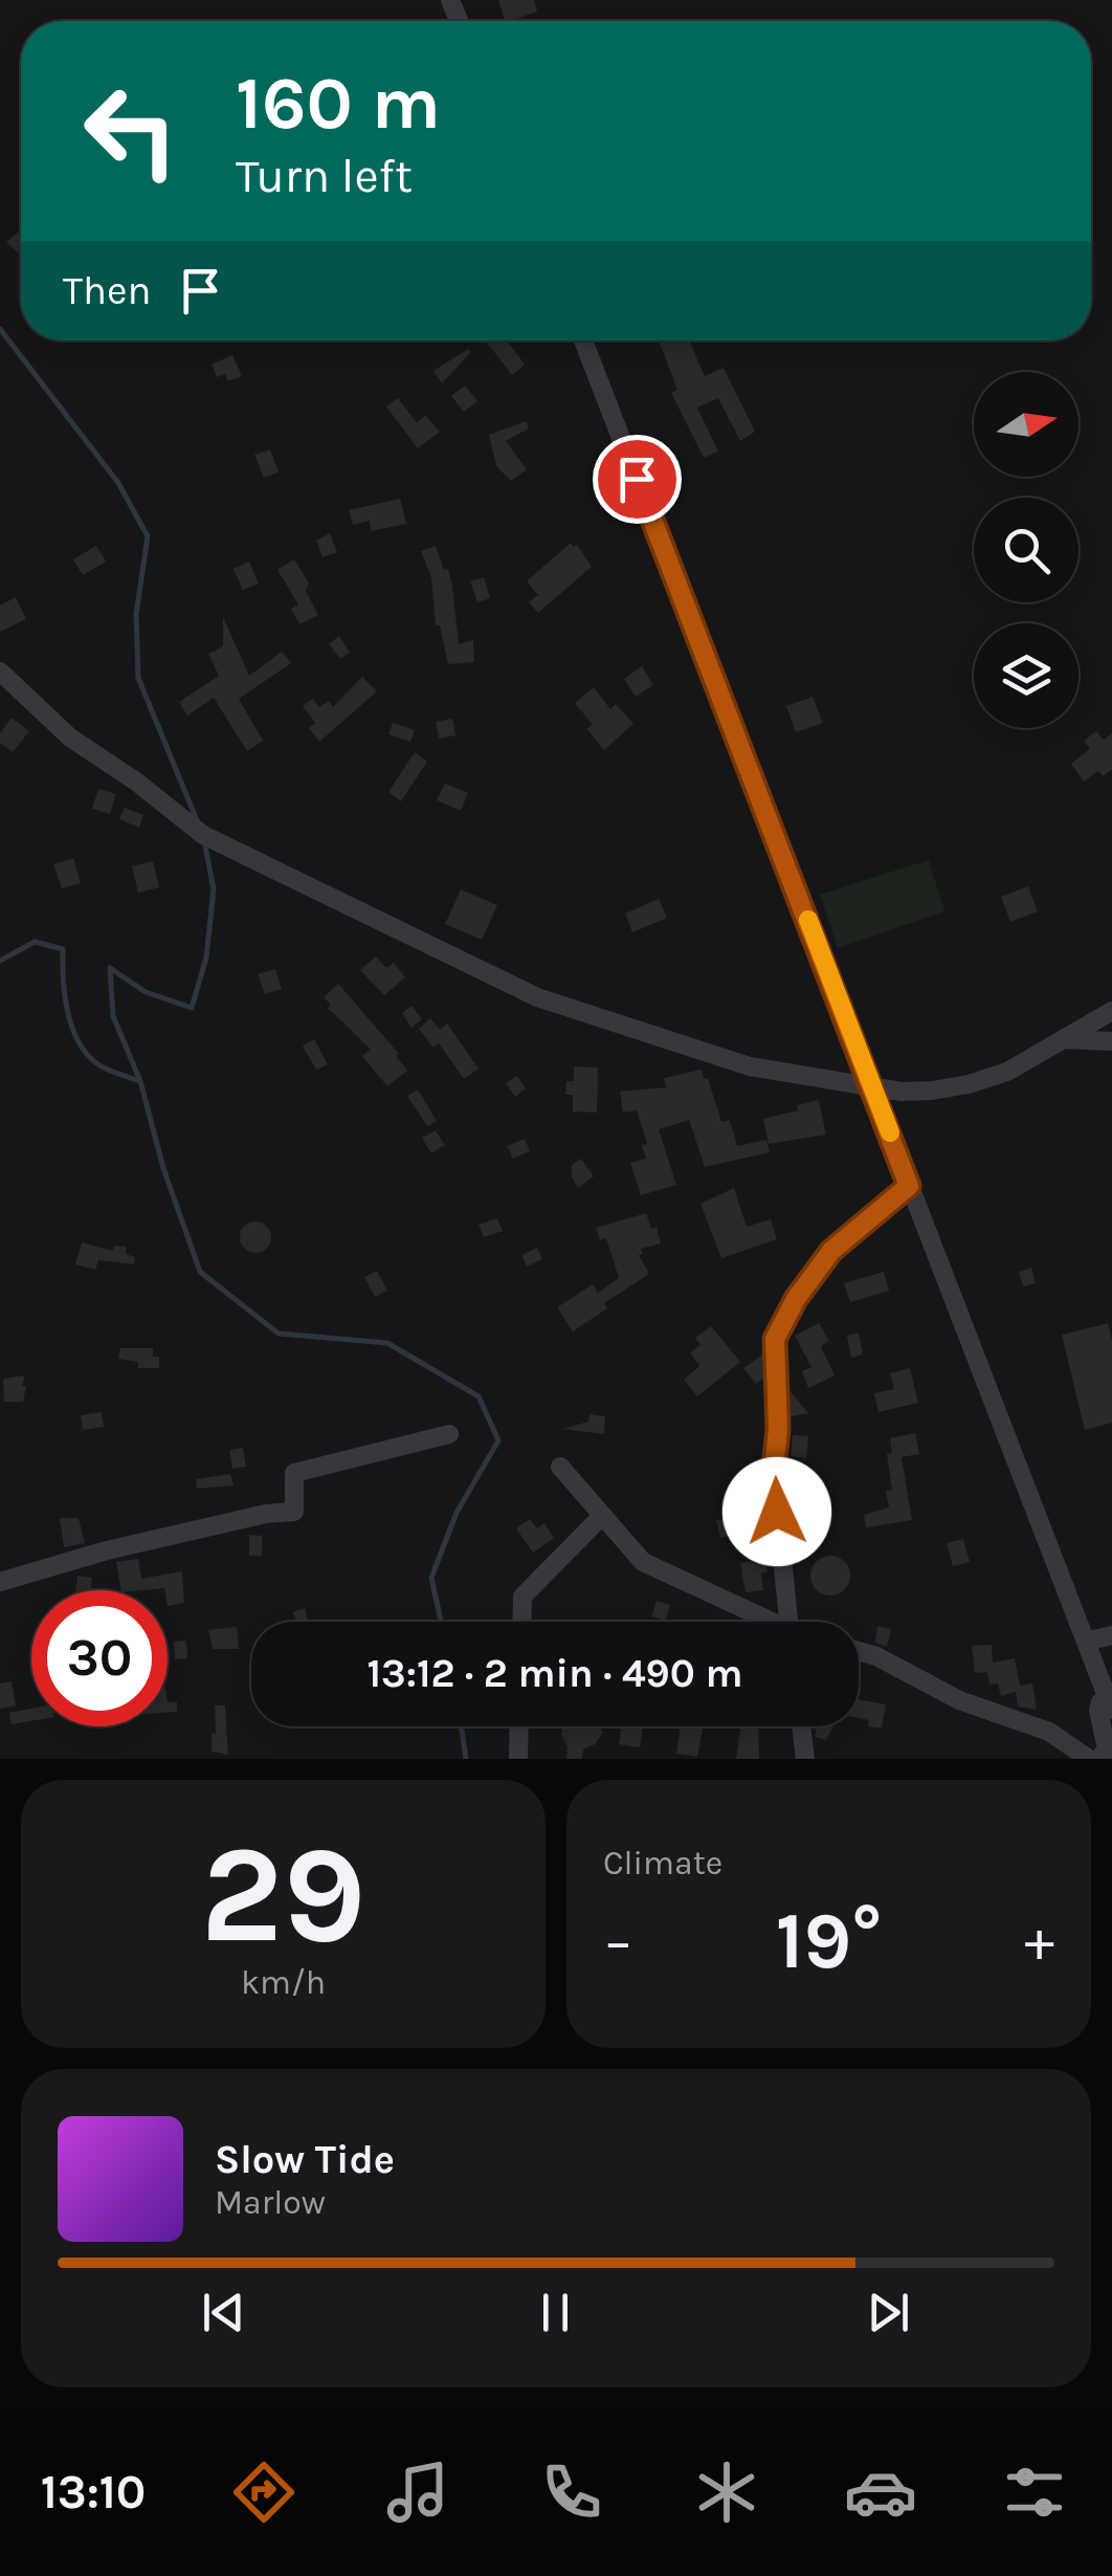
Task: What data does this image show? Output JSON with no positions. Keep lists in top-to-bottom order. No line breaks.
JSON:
{"north":"right","page":{"turn":["160 m","Turn left"],"then":"Then","limit":"30","trip":"13:12 · 2 min · 490 m","tile":[["29","km/h"],"Climate"],"heat":["−","19°","+"],"song":["Slow Tide","Marlow"],"tabs":"13:10"}}
